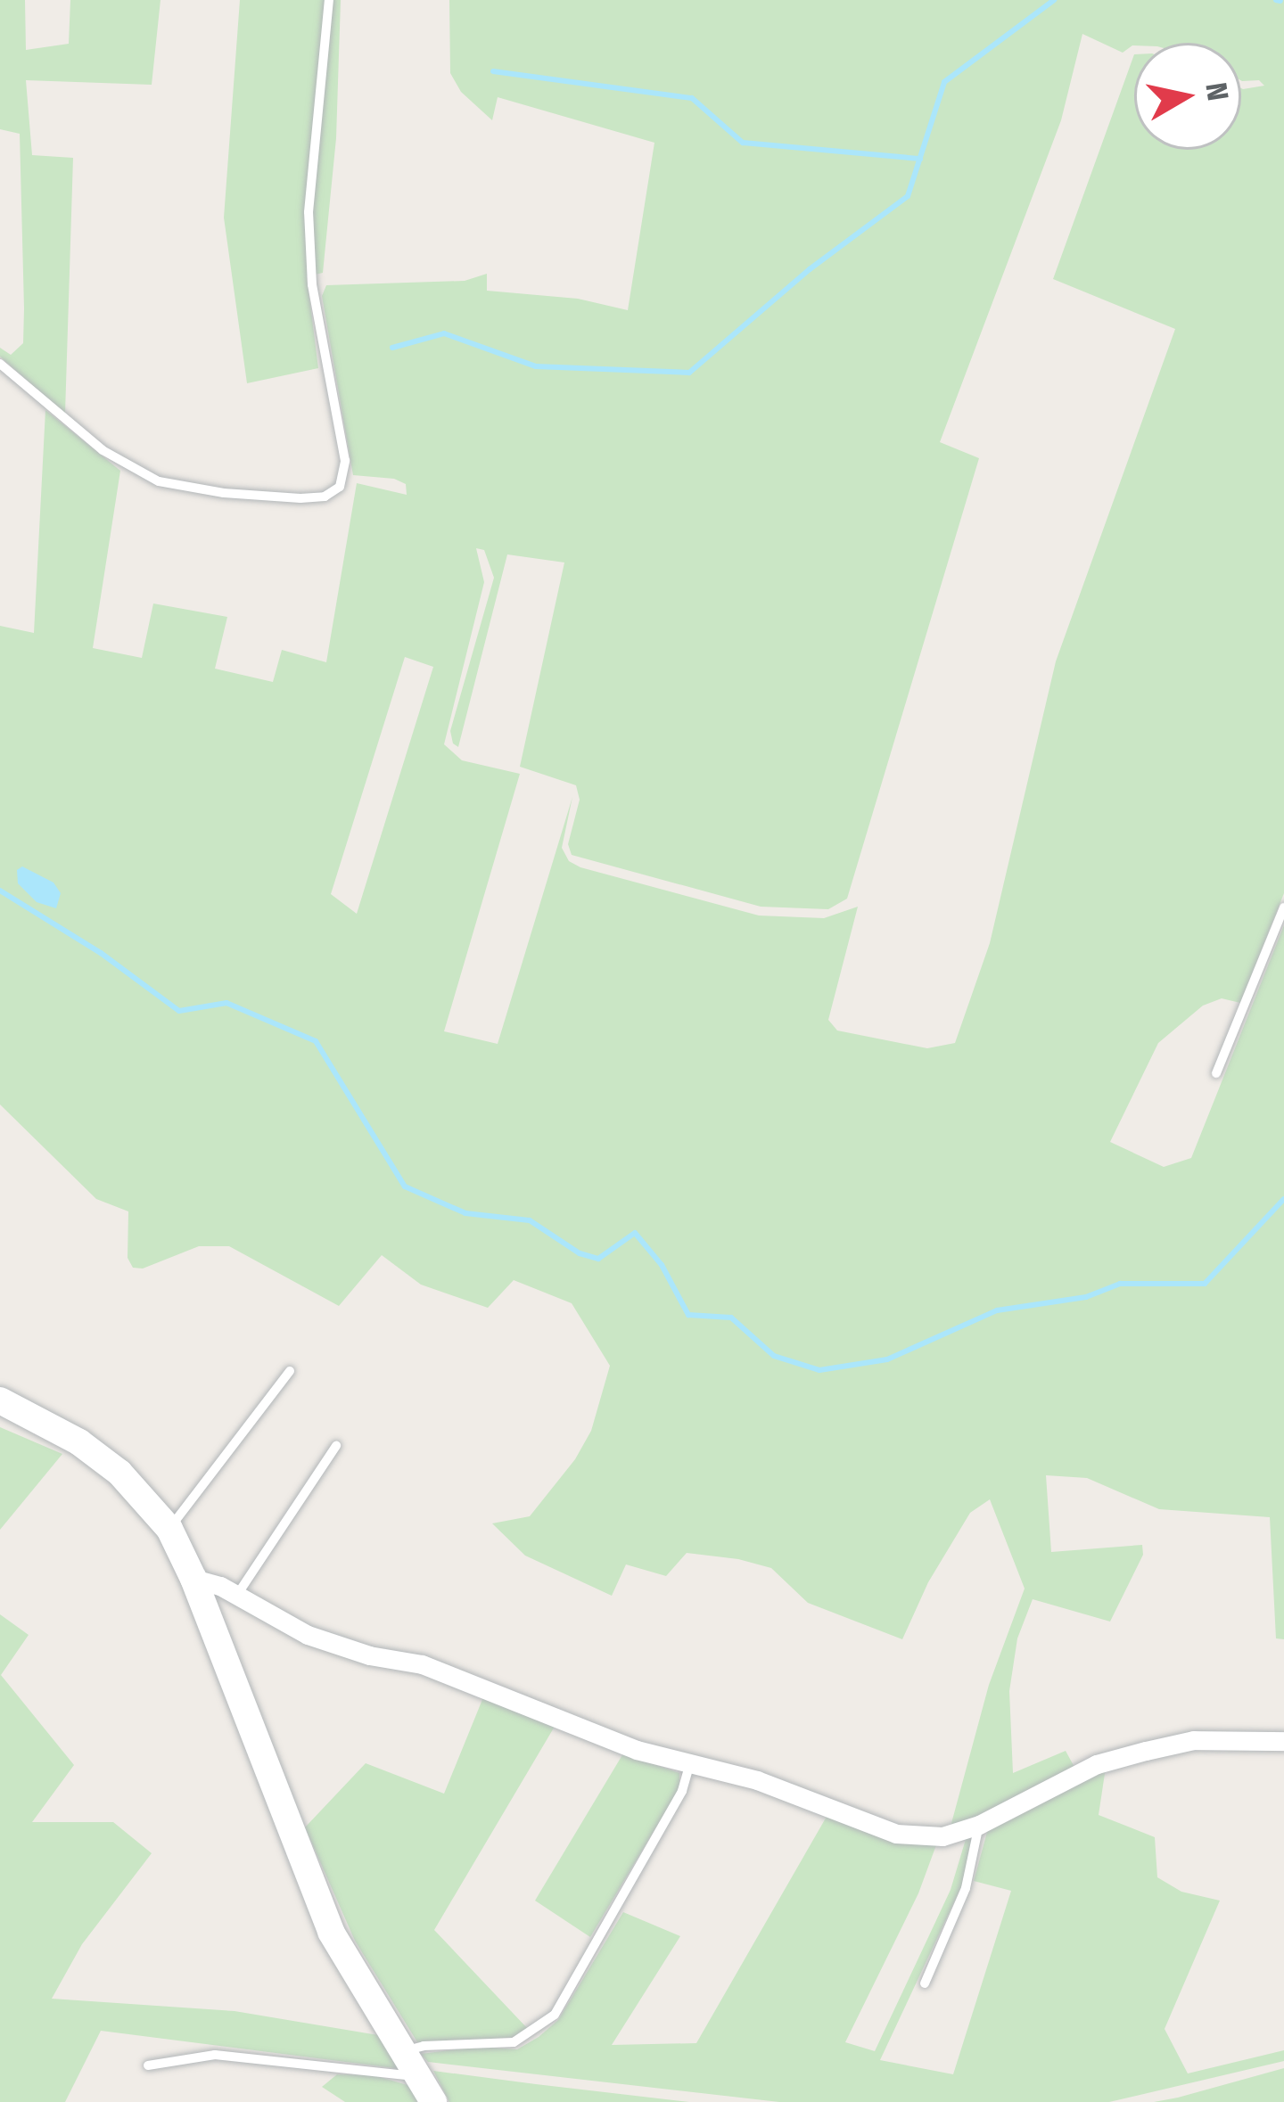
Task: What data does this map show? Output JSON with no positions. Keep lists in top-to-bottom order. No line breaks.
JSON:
{"north":"right"}
